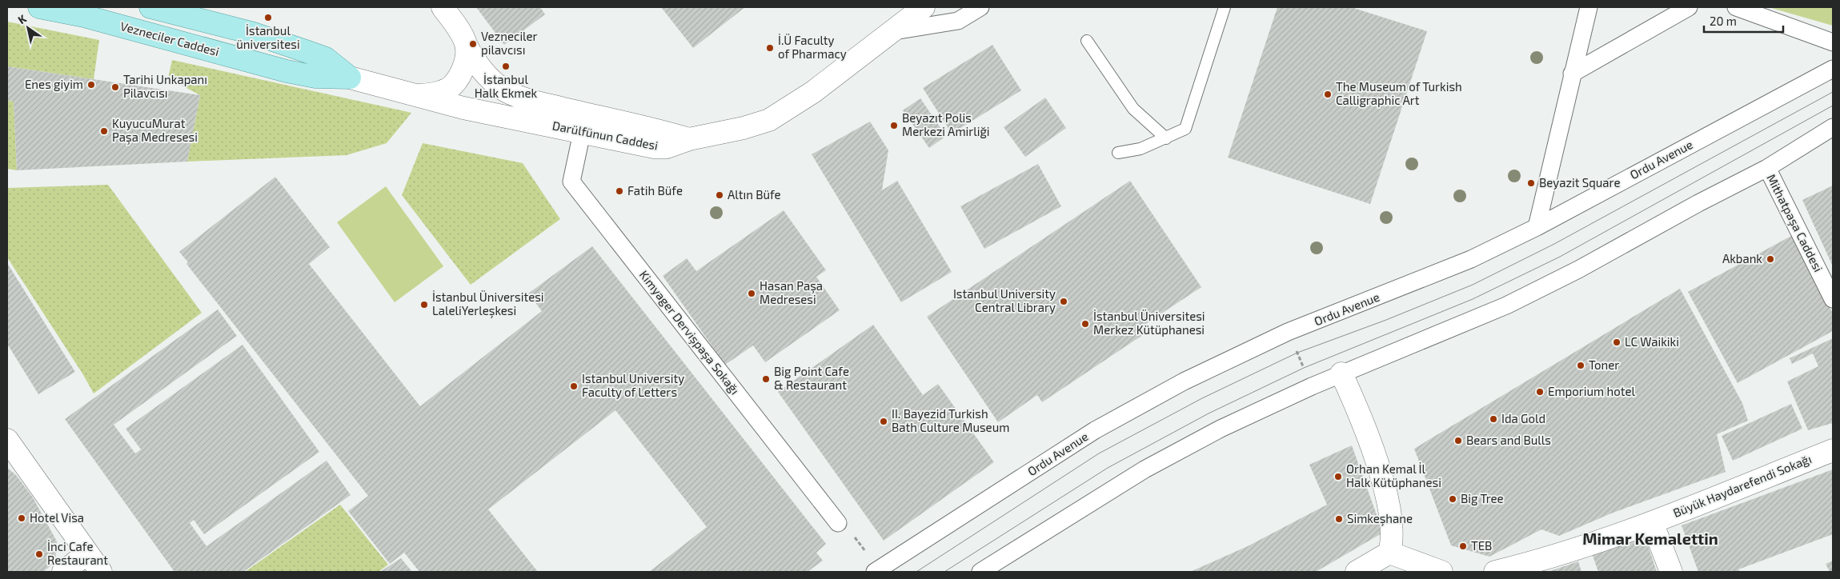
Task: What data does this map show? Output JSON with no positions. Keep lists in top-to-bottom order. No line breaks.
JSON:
{"streets":{"main road":["Vezneciler Caddesi","Darülfünun Caddesi","Büyük Haydarefendi Sokağı"],"street":["Ordu Avenue","Mithatpaşa Caddesi","Kimyager Dervişpaşa Sokağı"]},"crossings":[["Vezneciler Caddesi","Darülfünun Caddesi"],["Darülfünun Caddesi","Kimyager Dervişpaşa Sokağı"]],"districts":["Mimar Kemalettin"],"places":["İstanbul üniversitesi","Vezneciler pilavcısı","İ.Ü Faculty of Pharmacy","İstanbul Halk Ekmek","Enes giyim","Tarihi Unkapanı Pilavcısı","The Museum of Turkish Calligraphic Art","Beyazıt Polis Merkezi Amirliği","KuyucuMurat Paşa Medresesi","Beyazit Square","Fatih Büfe","Altın Büfe","Akbank","Hasan Paşa Medresesi","Istanbul University Central Library","İstanbul Üniversitesi LaleliYerleşkesi","İstanbul Üniversitesi Merkez Kütüphanesi","LC Waikiki","Toner","Big Point Cafe & Restaurant","Istanbul University Faculty of Letters","Emporium hotel","Ida Gold","II. Bayezid Turkish Bath Culture Museum","Bears and Bulls","Orhan Kemal İl Halk Kütüphanesi","Big Tree","Hotel Visa","Simkeşhane","TEB","İnci Cafe Restaurant"],"scale_bar":"20 m","north":"top left"}
